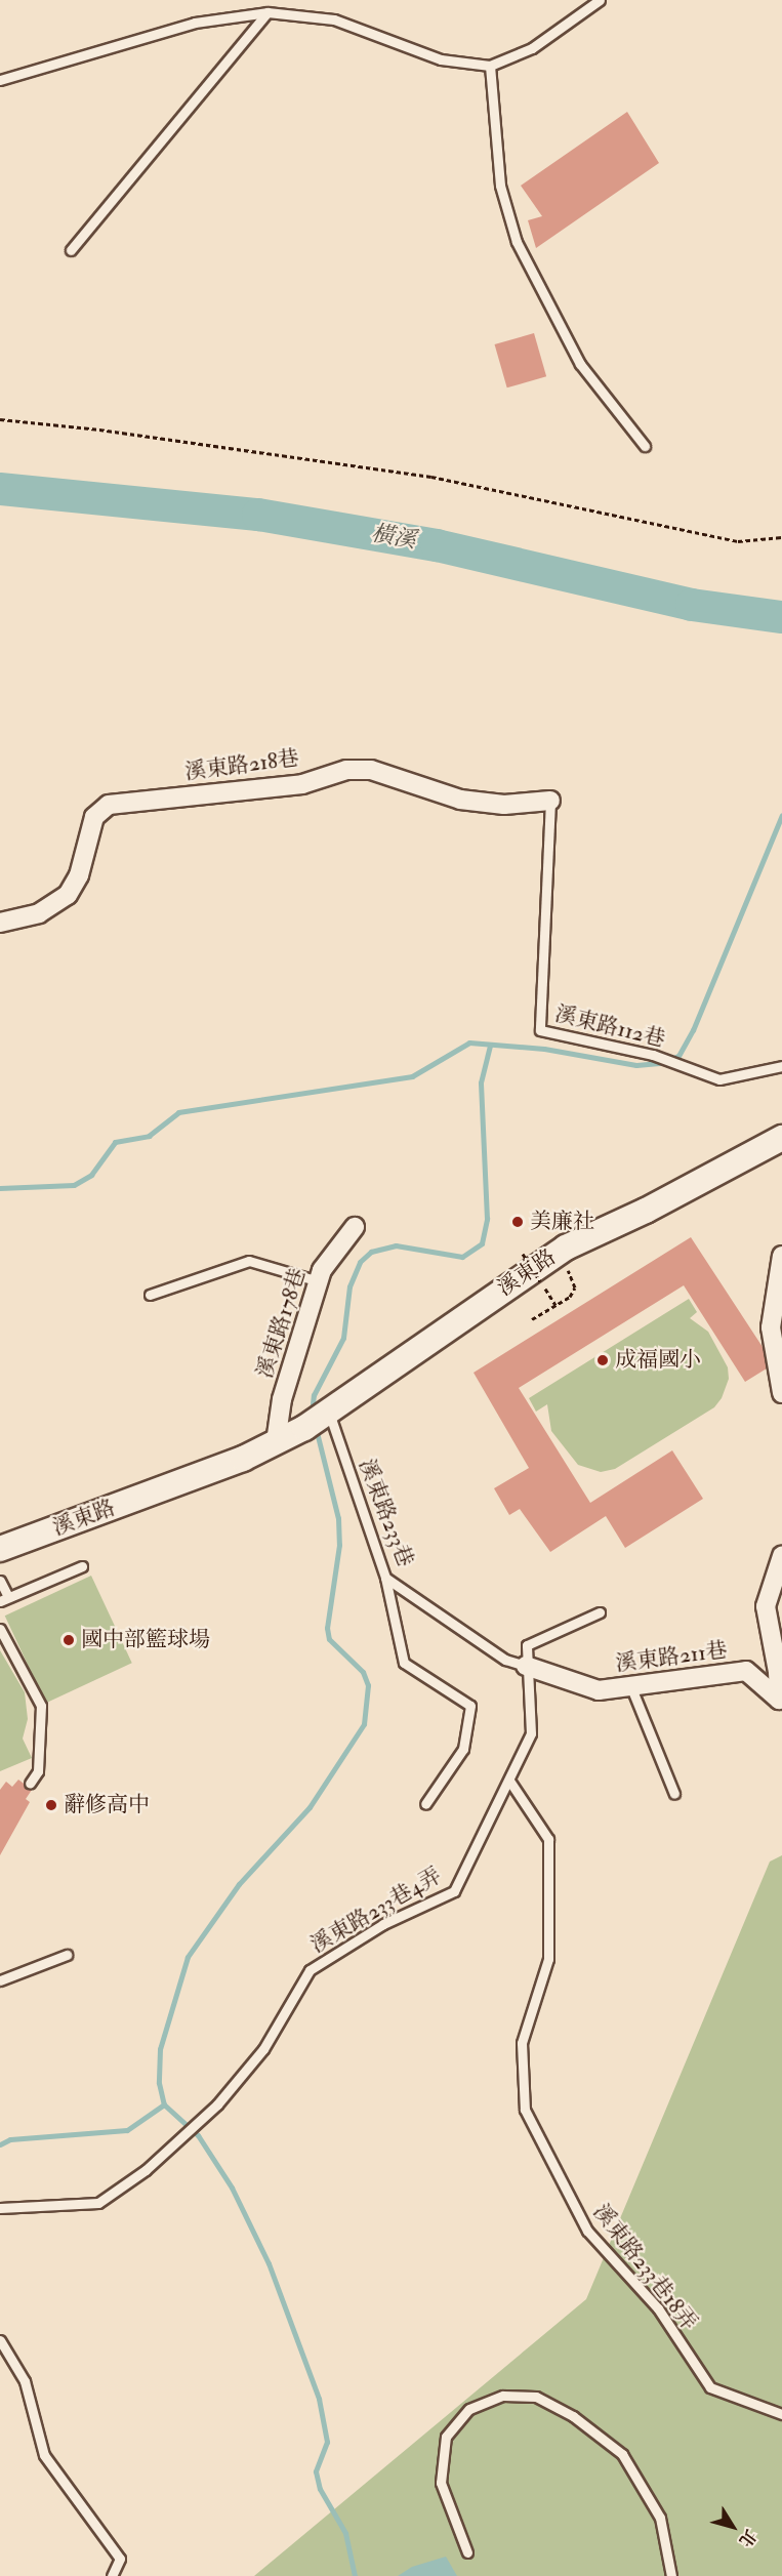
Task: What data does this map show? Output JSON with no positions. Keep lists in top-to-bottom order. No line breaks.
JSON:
{"streets":{"main road":["溪東路"],"street":["溪東路218巷","溪東路178巷","溪東路211巷"],"lane":["溪東路112巷","溪東路233巷","溪東路233巷4弄","溪東路233巷18弄"]},"crossings":[["溪東路218巷","溪東路112巷"],["溪東路","溪東路178巷"],["溪東路","溪東路233巷"],["溪東路233巷","溪東路211巷"],["溪東路233巷","溪東路233巷4弄"],["溪東路211巷","溪東路233巷4弄"],["溪東路233巷4弄","溪東路233巷18弄"]],"water":["橫溪"],"places":["美廉社","成福國小","國中部籃球場","辭修高中"],"north":"bottom right"}
